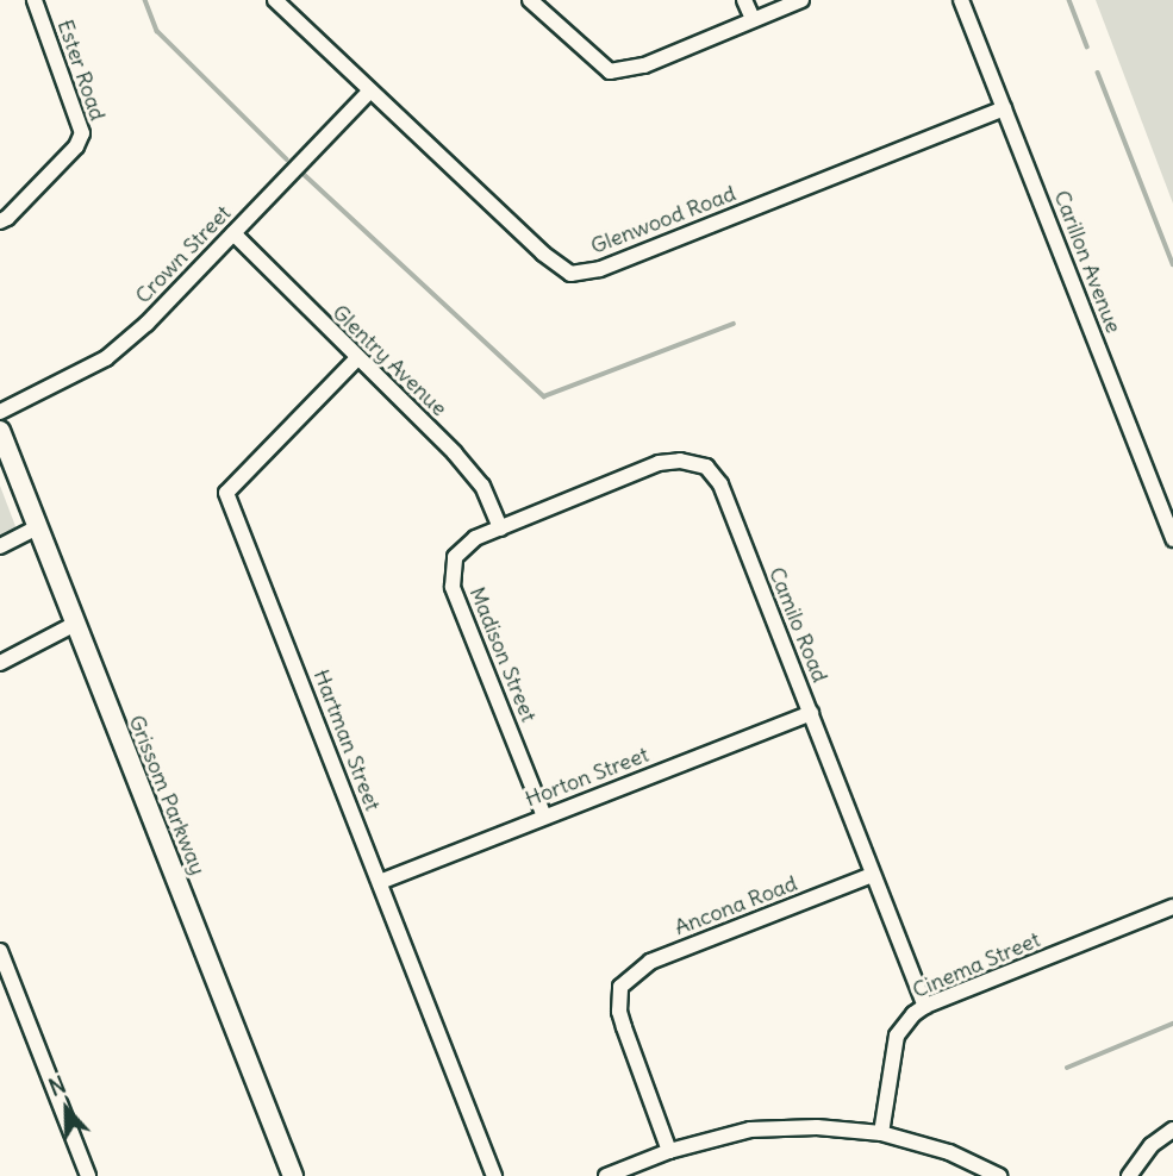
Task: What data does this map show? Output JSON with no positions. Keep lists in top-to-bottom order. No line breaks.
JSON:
{"streets":{"main road":["Grissom Parkway"],"street":["Ester Road","Glenwood Road","Crown Street","Carillon Avenue","Glentry Avenue","Camilo Road","Madison Street","Hartman Street","Horton Street","Ancona Road","Cinema Street"]},"crossings":[["Glenwood Road","Crown Street"],["Glenwood Road","Carillon Avenue"],["Crown Street","Glentry Avenue"],["Glentry Avenue","Camilo Road"],["Glentry Avenue","Madison Street"],["Glentry Avenue","Hartman Street"],["Camilo Road","Madison Street"],["Camilo Road","Horton Street"],["Camilo Road","Ancona Road"],["Camilo Road","Cinema Street"],["Madison Street","Horton Street"],["Hartman Street","Horton Street"]],"north":"top"}
